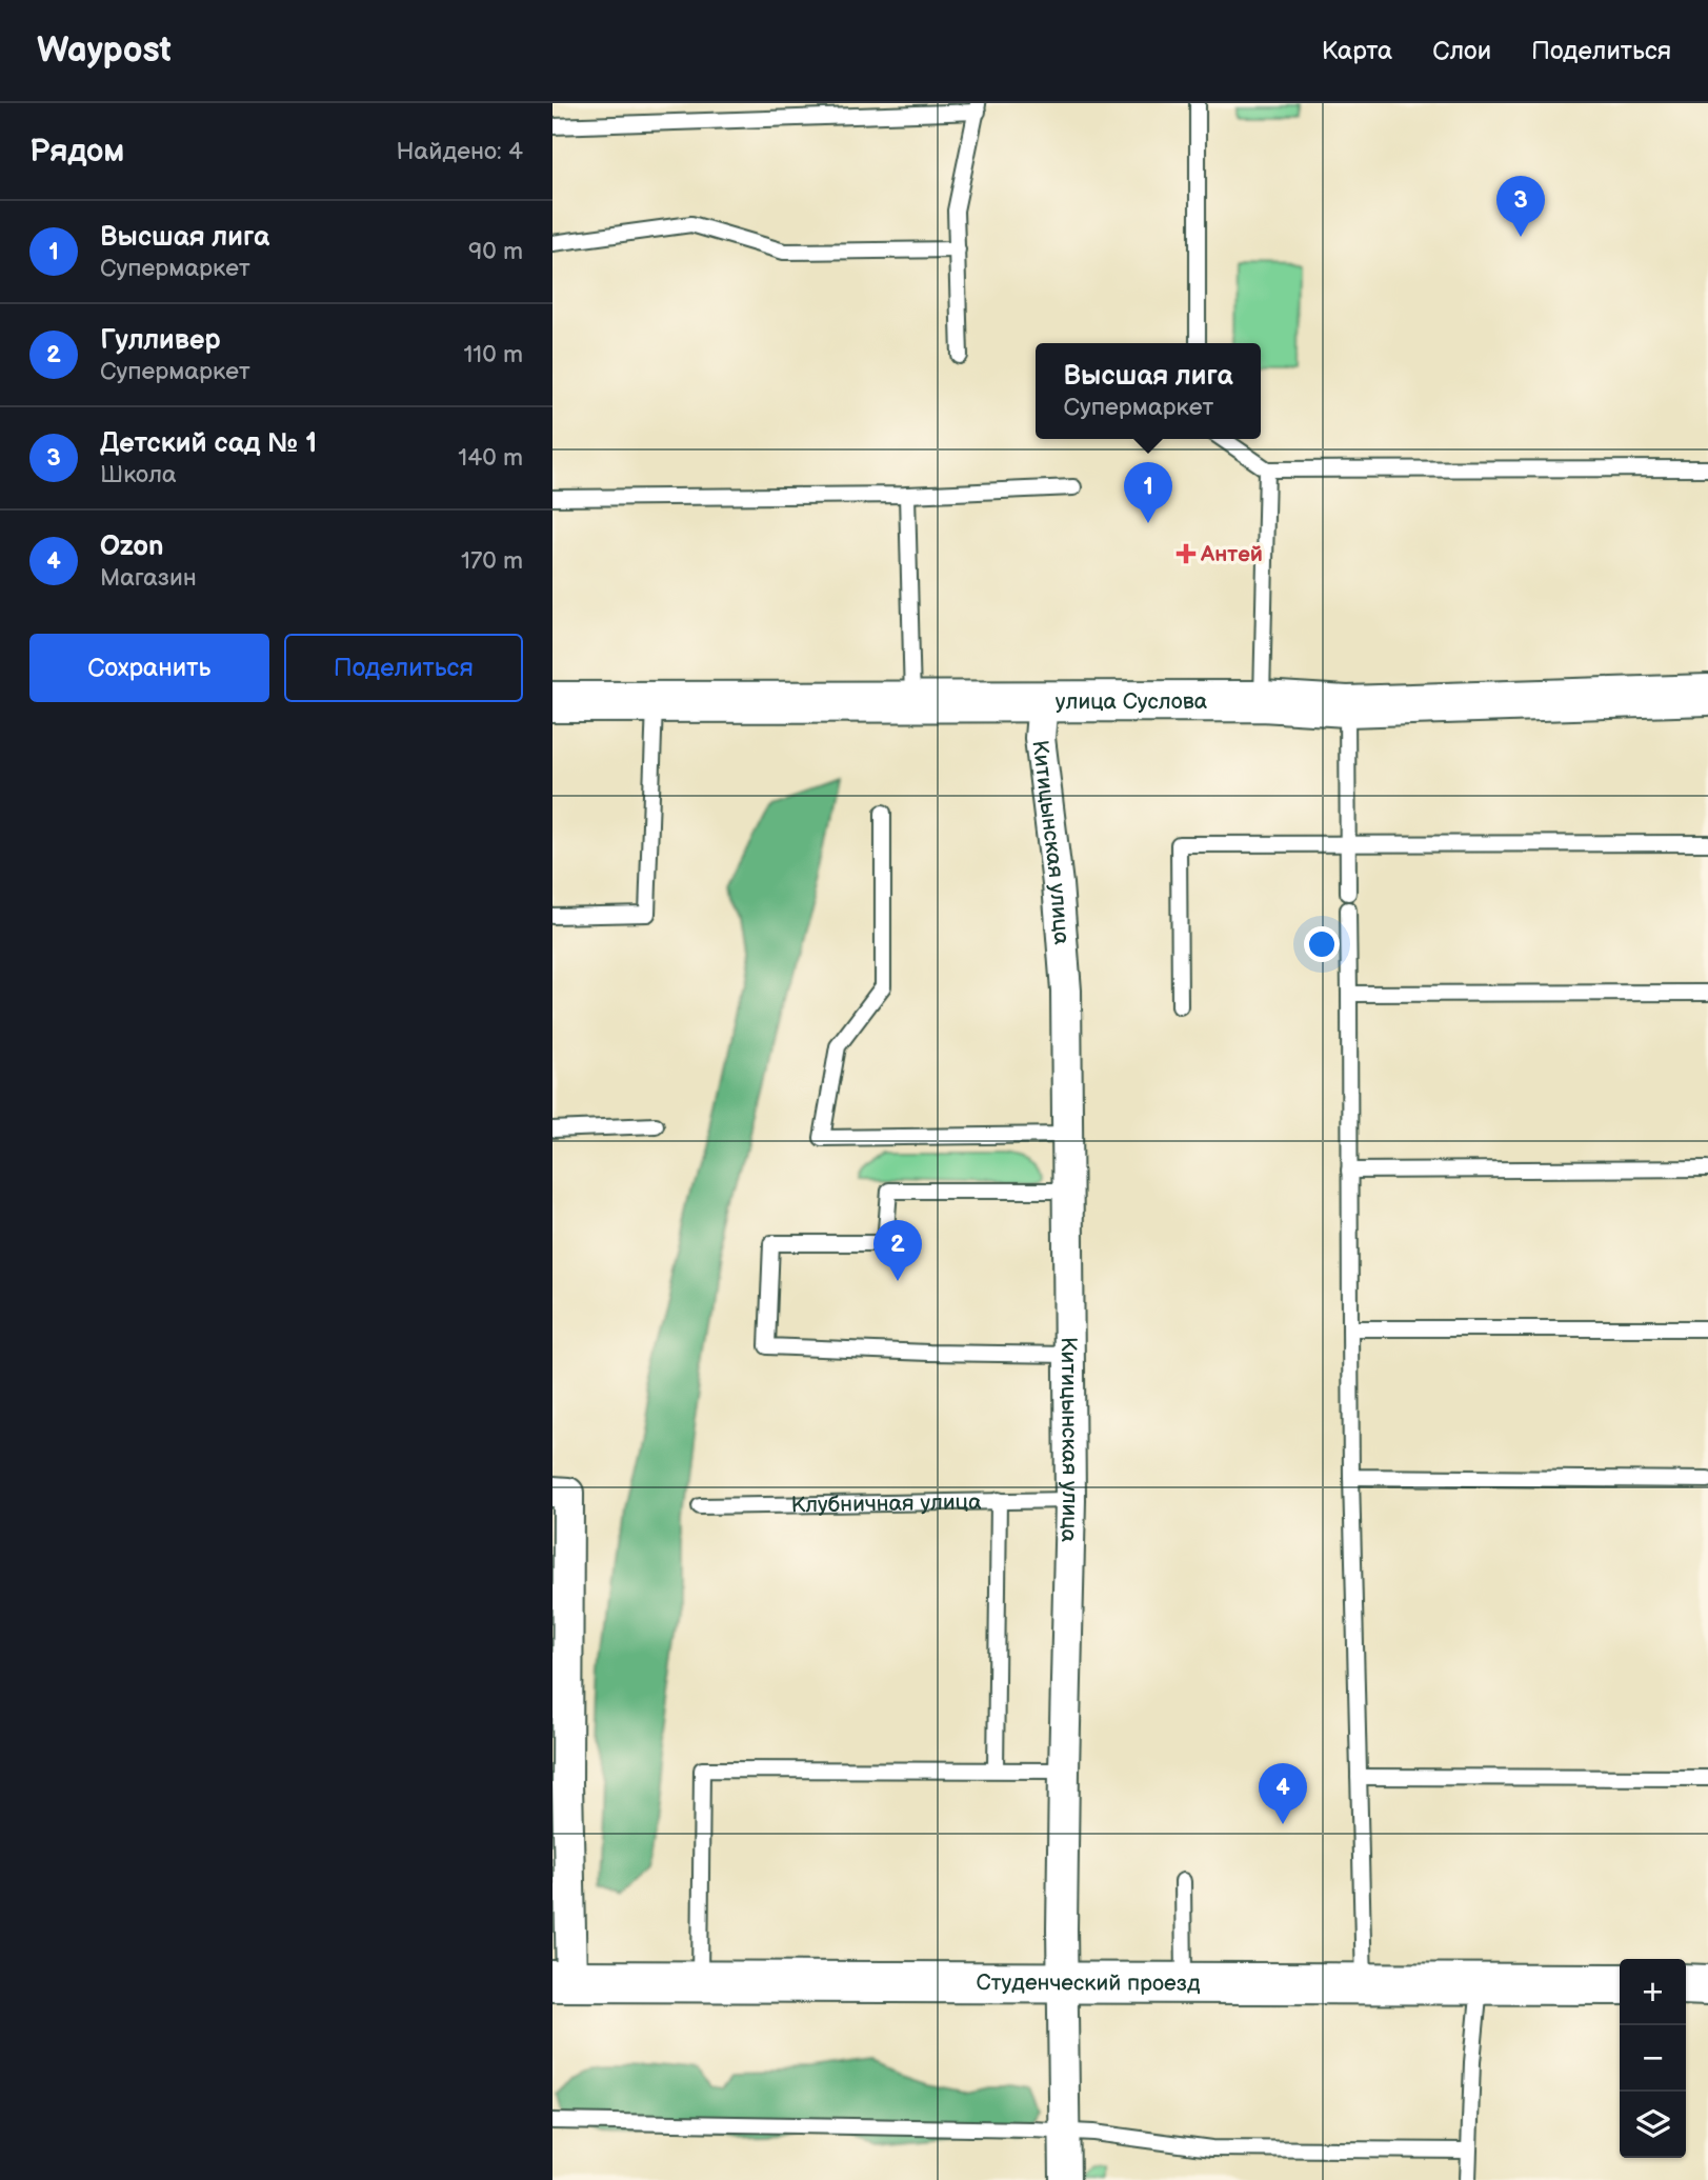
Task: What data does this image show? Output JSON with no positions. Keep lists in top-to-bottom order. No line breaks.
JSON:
{"streets":{"street":["улица Суслова","Китицынская улица","Студенческий проезд"],"lane":["Клубничная улица"]},"crossings":[["улица Суслова","Китицынская улица"],["Китицынская улица","Клубничная улица"],["Китицынская улица","Студенческий проезд"]],"places":{"health":["Антей"]},"page":{"header":"Waypost","nav":["Карта","Слои","Поделиться"],"heading":["Рядом","Найдено: 4"],"pins":["3","1","2","4"],"list":[{"mark":"1","name":"Высшая лига","note":"Супермаркет","value":"90 m"},{"mark":"2","name":"Гулливер","note":"Супермаркет","value":"110 m"},{"mark":"3","name":"Детский сад № 1","note":"Школа","value":"140 m"},{"mark":"4","name":"Ozon","note":"Магазин","value":"170 m"}],"popup":["Высшая лига","Супермаркет"],"buttons":["Сохранить","Поделиться"],"map_buttons":["+","−"]}}
